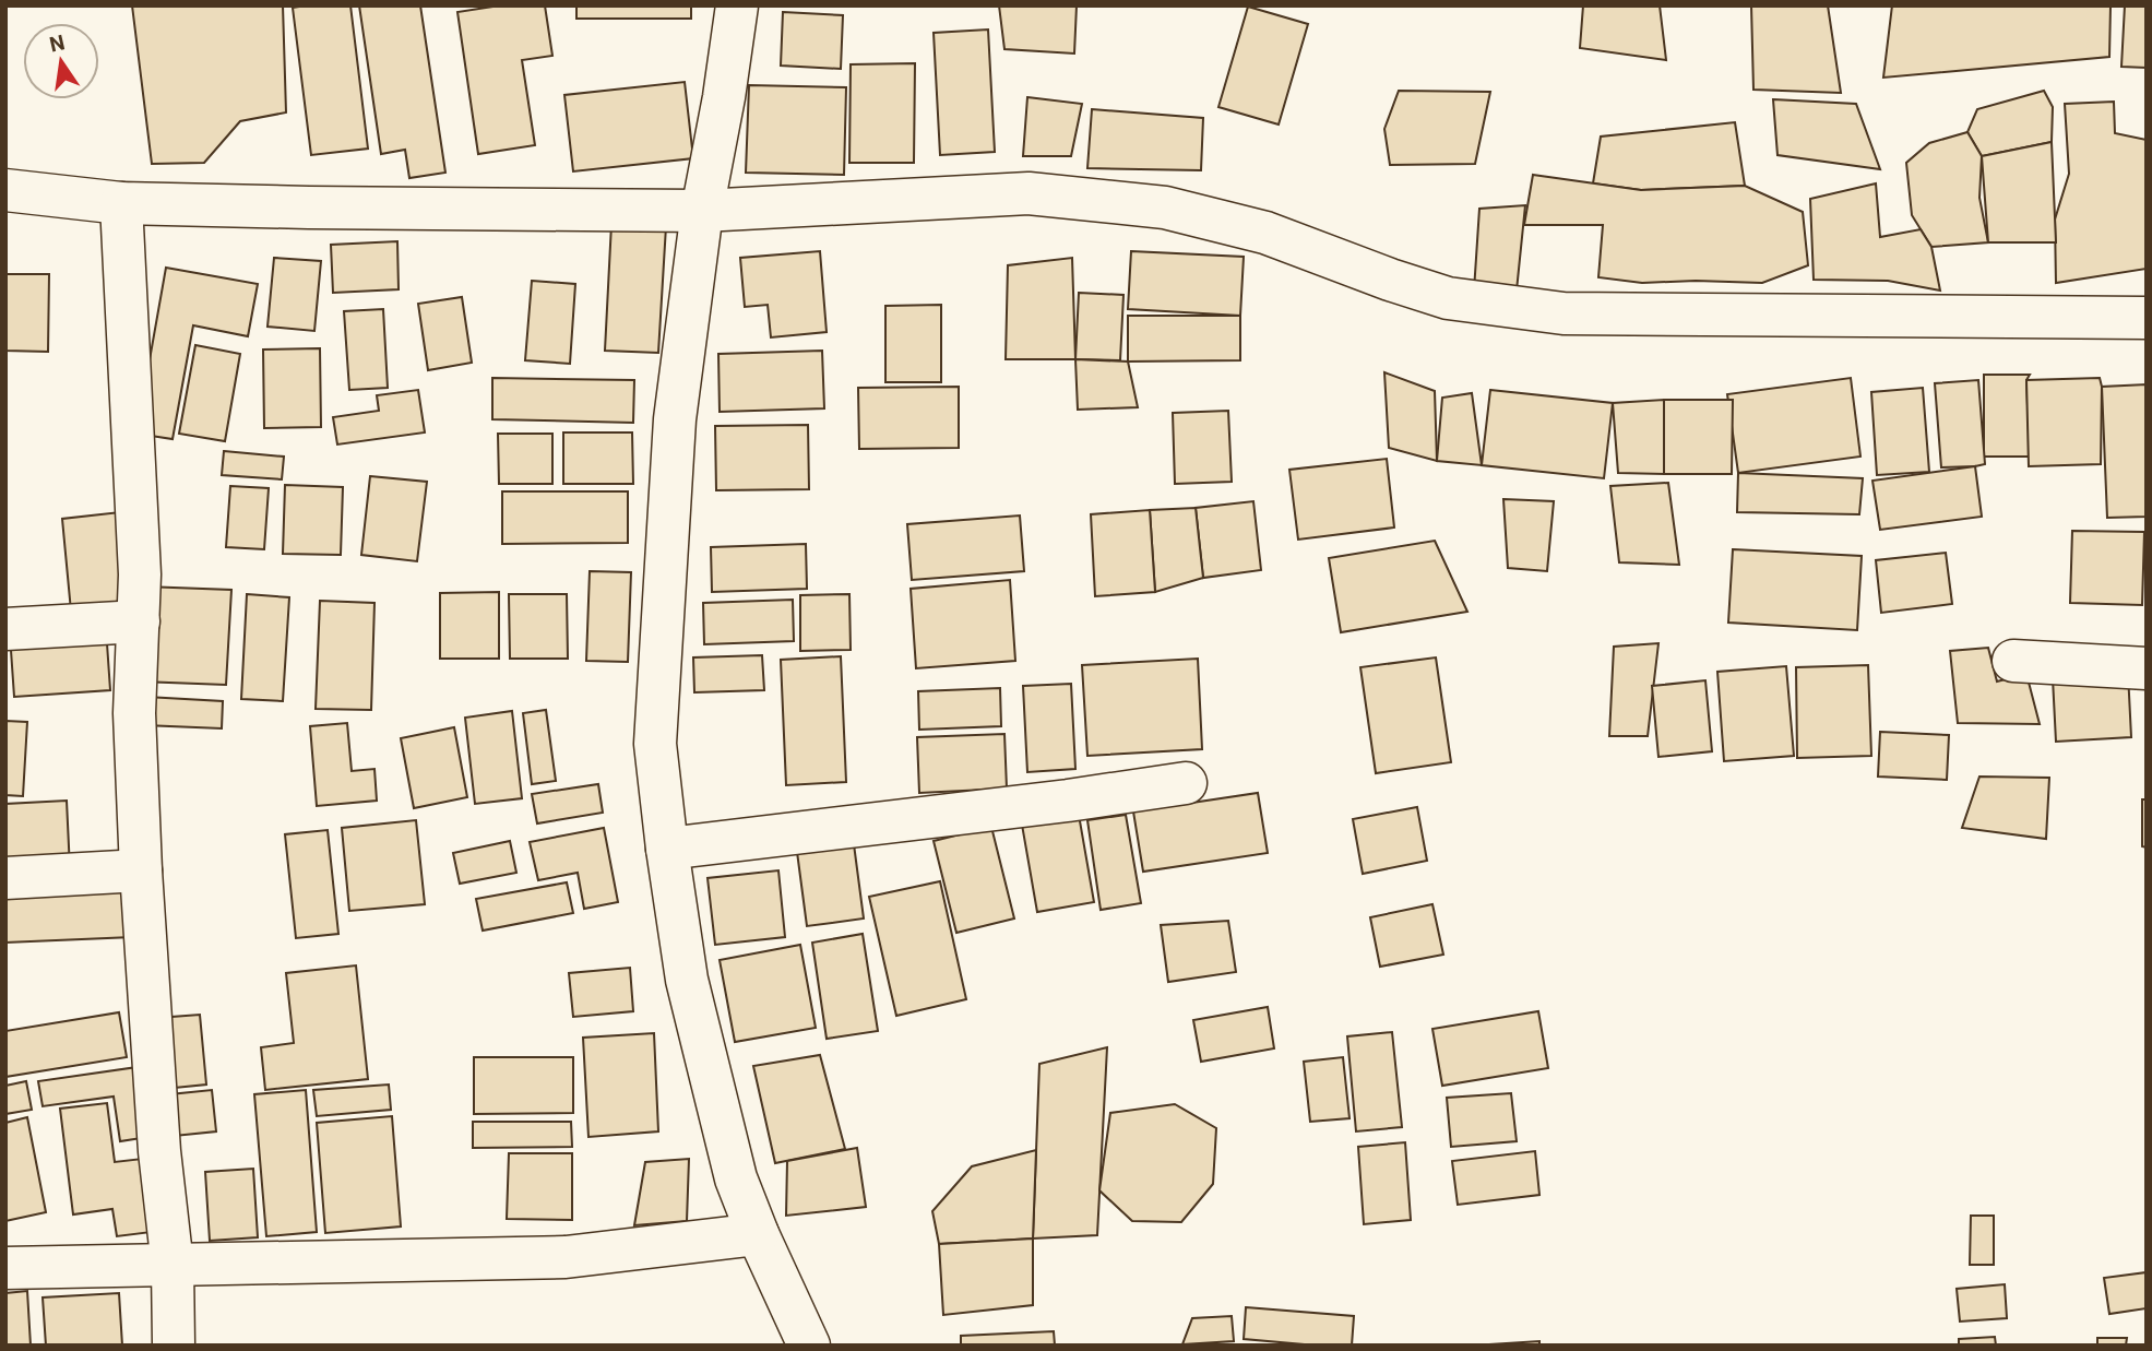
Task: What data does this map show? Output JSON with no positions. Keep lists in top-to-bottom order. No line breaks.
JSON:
{"north":"top"}
